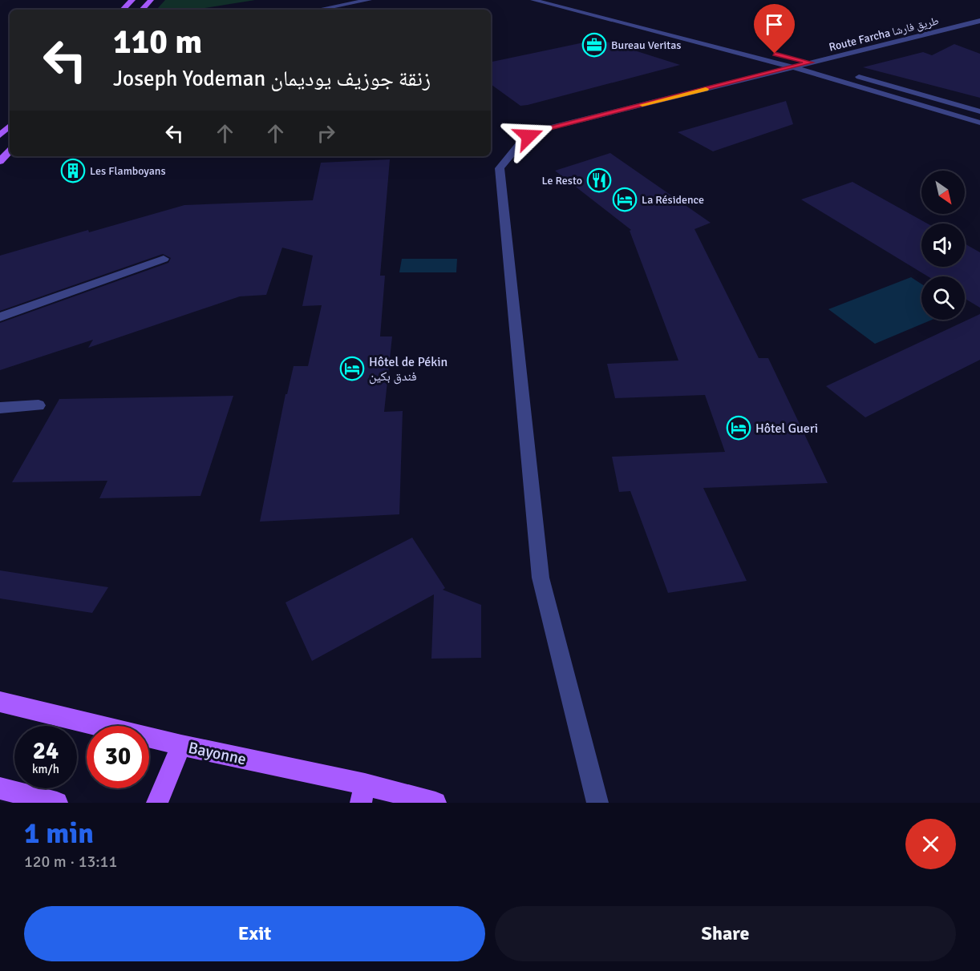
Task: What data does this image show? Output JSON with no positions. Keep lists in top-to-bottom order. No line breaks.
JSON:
{"streets":{"main road":["Bayonne"],"street":["Route Farcha طريق فارشا"]},"places":{"office":["Bureau Veritas"],"building":["Les Flamboyans"],"restaurant":["Le Resto"],"hotel":["La Résidence","Hôtel de Pékin فندق بكين","Hôtel Gueri"]},"north":"bottom right","page":{"turn":["110 m","Joseph Yodeman زنقة جوزيف يوديمان"],"speed":"24 km/h","limit":"30","heading":["1 min","120 m · 13:11"],"buttons":["Exit","Share"]}}
